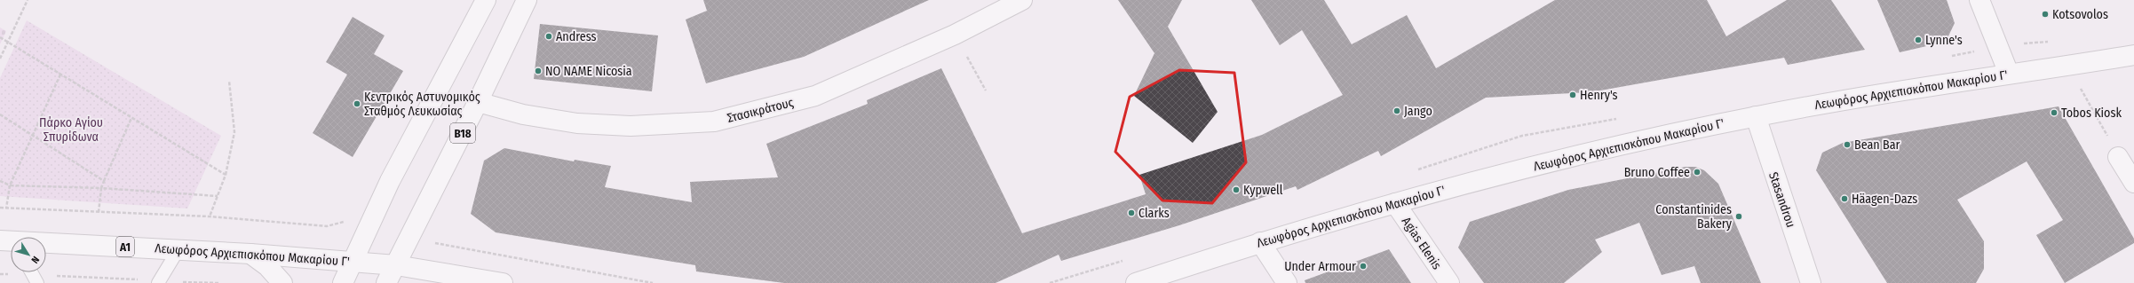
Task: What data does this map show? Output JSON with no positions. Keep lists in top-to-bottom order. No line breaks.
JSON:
{"streets":{"street":["Λεωφόρος Αρχιεπισκόπου Μακαρίου Γ'","Στασικράτους","B18","Stasandrou","Agias Elenis","A1"]},"crossings":[["Λεωφόρος Αρχιεπισκόπου Μακαρίου Γ'","B18"],["Λεωφόρος Αρχιεπισκόπου Μακαρίου Γ'","Stasandrou"],["Λεωφόρος Αρχιεπισκόπου Μακαρίου Γ'","Agias Elenis"],["Στασικράτους","B18"]],"parks":["Πάρκο Αγίου Σπυρίδωνα"],"places":["Kotsovolos","Andress","Lynne's","NO NAME Nicosia","Henry's","Κεντρικός Αστυνομικός Σταθμός Λευκωσίας","Jango","Tobos Kiosk","Bean Bar","Bruno Coffee","Kypwell","Häagen-Dazs","Clarks","Constantinides Bakery","Under Armour"],"north":"bottom right"}
